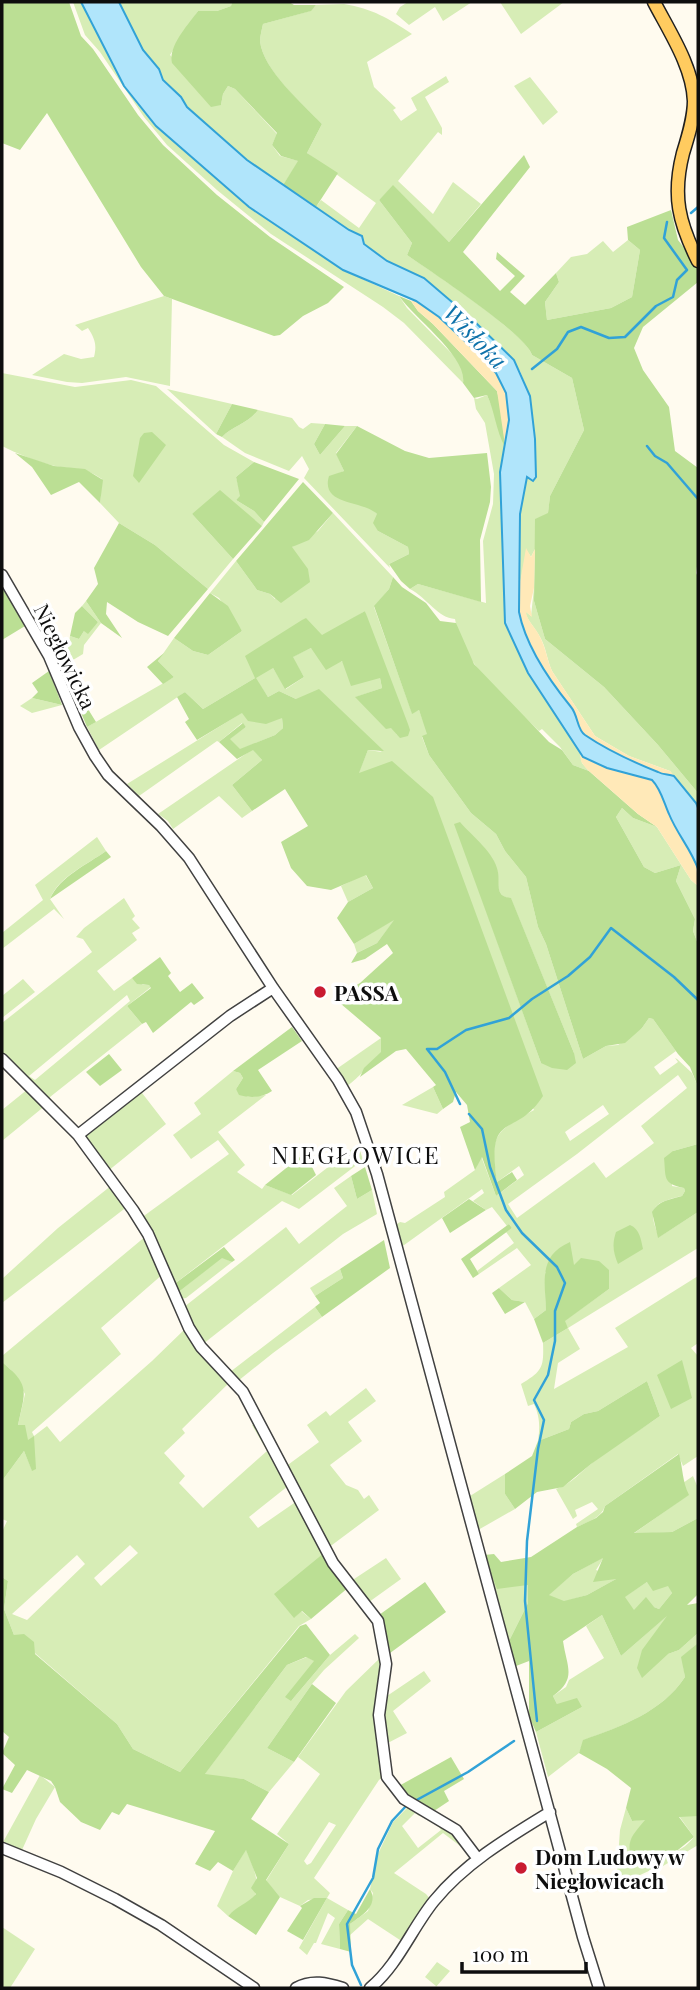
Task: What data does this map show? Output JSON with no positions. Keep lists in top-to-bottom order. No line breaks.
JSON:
{"streets":{"street":["Niegłowicka"]},"districts":["NIEGŁOWICE"],"water":["Wisłoka"],"places":["PASSA","Dom Ludowy w Niegłowicach"],"scale_bar":"100 m"}
